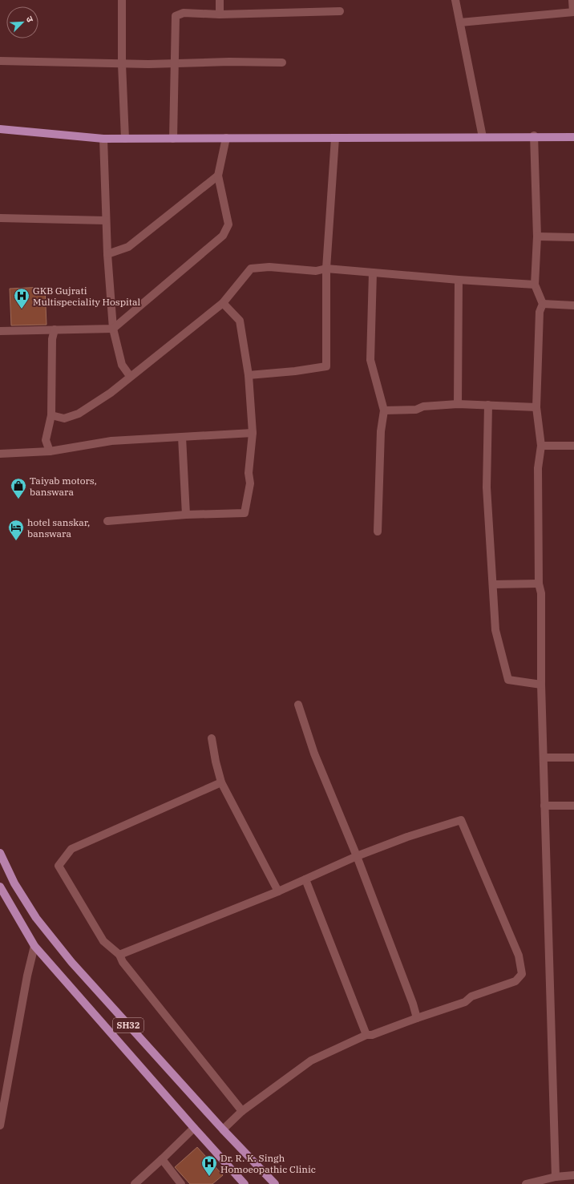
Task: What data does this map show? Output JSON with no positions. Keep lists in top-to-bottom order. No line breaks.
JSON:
{"streets":{"main road":["SH32"]},"places":{"hospital":["GKB Gujrati Multispeciality Hospital","Dr. R. K. Singh Homoeopathic Clinic"],"shop":["Taiyab motors, banswara"],"hotel":["hotel sanskar, banswara"]},"north":"top right"}
